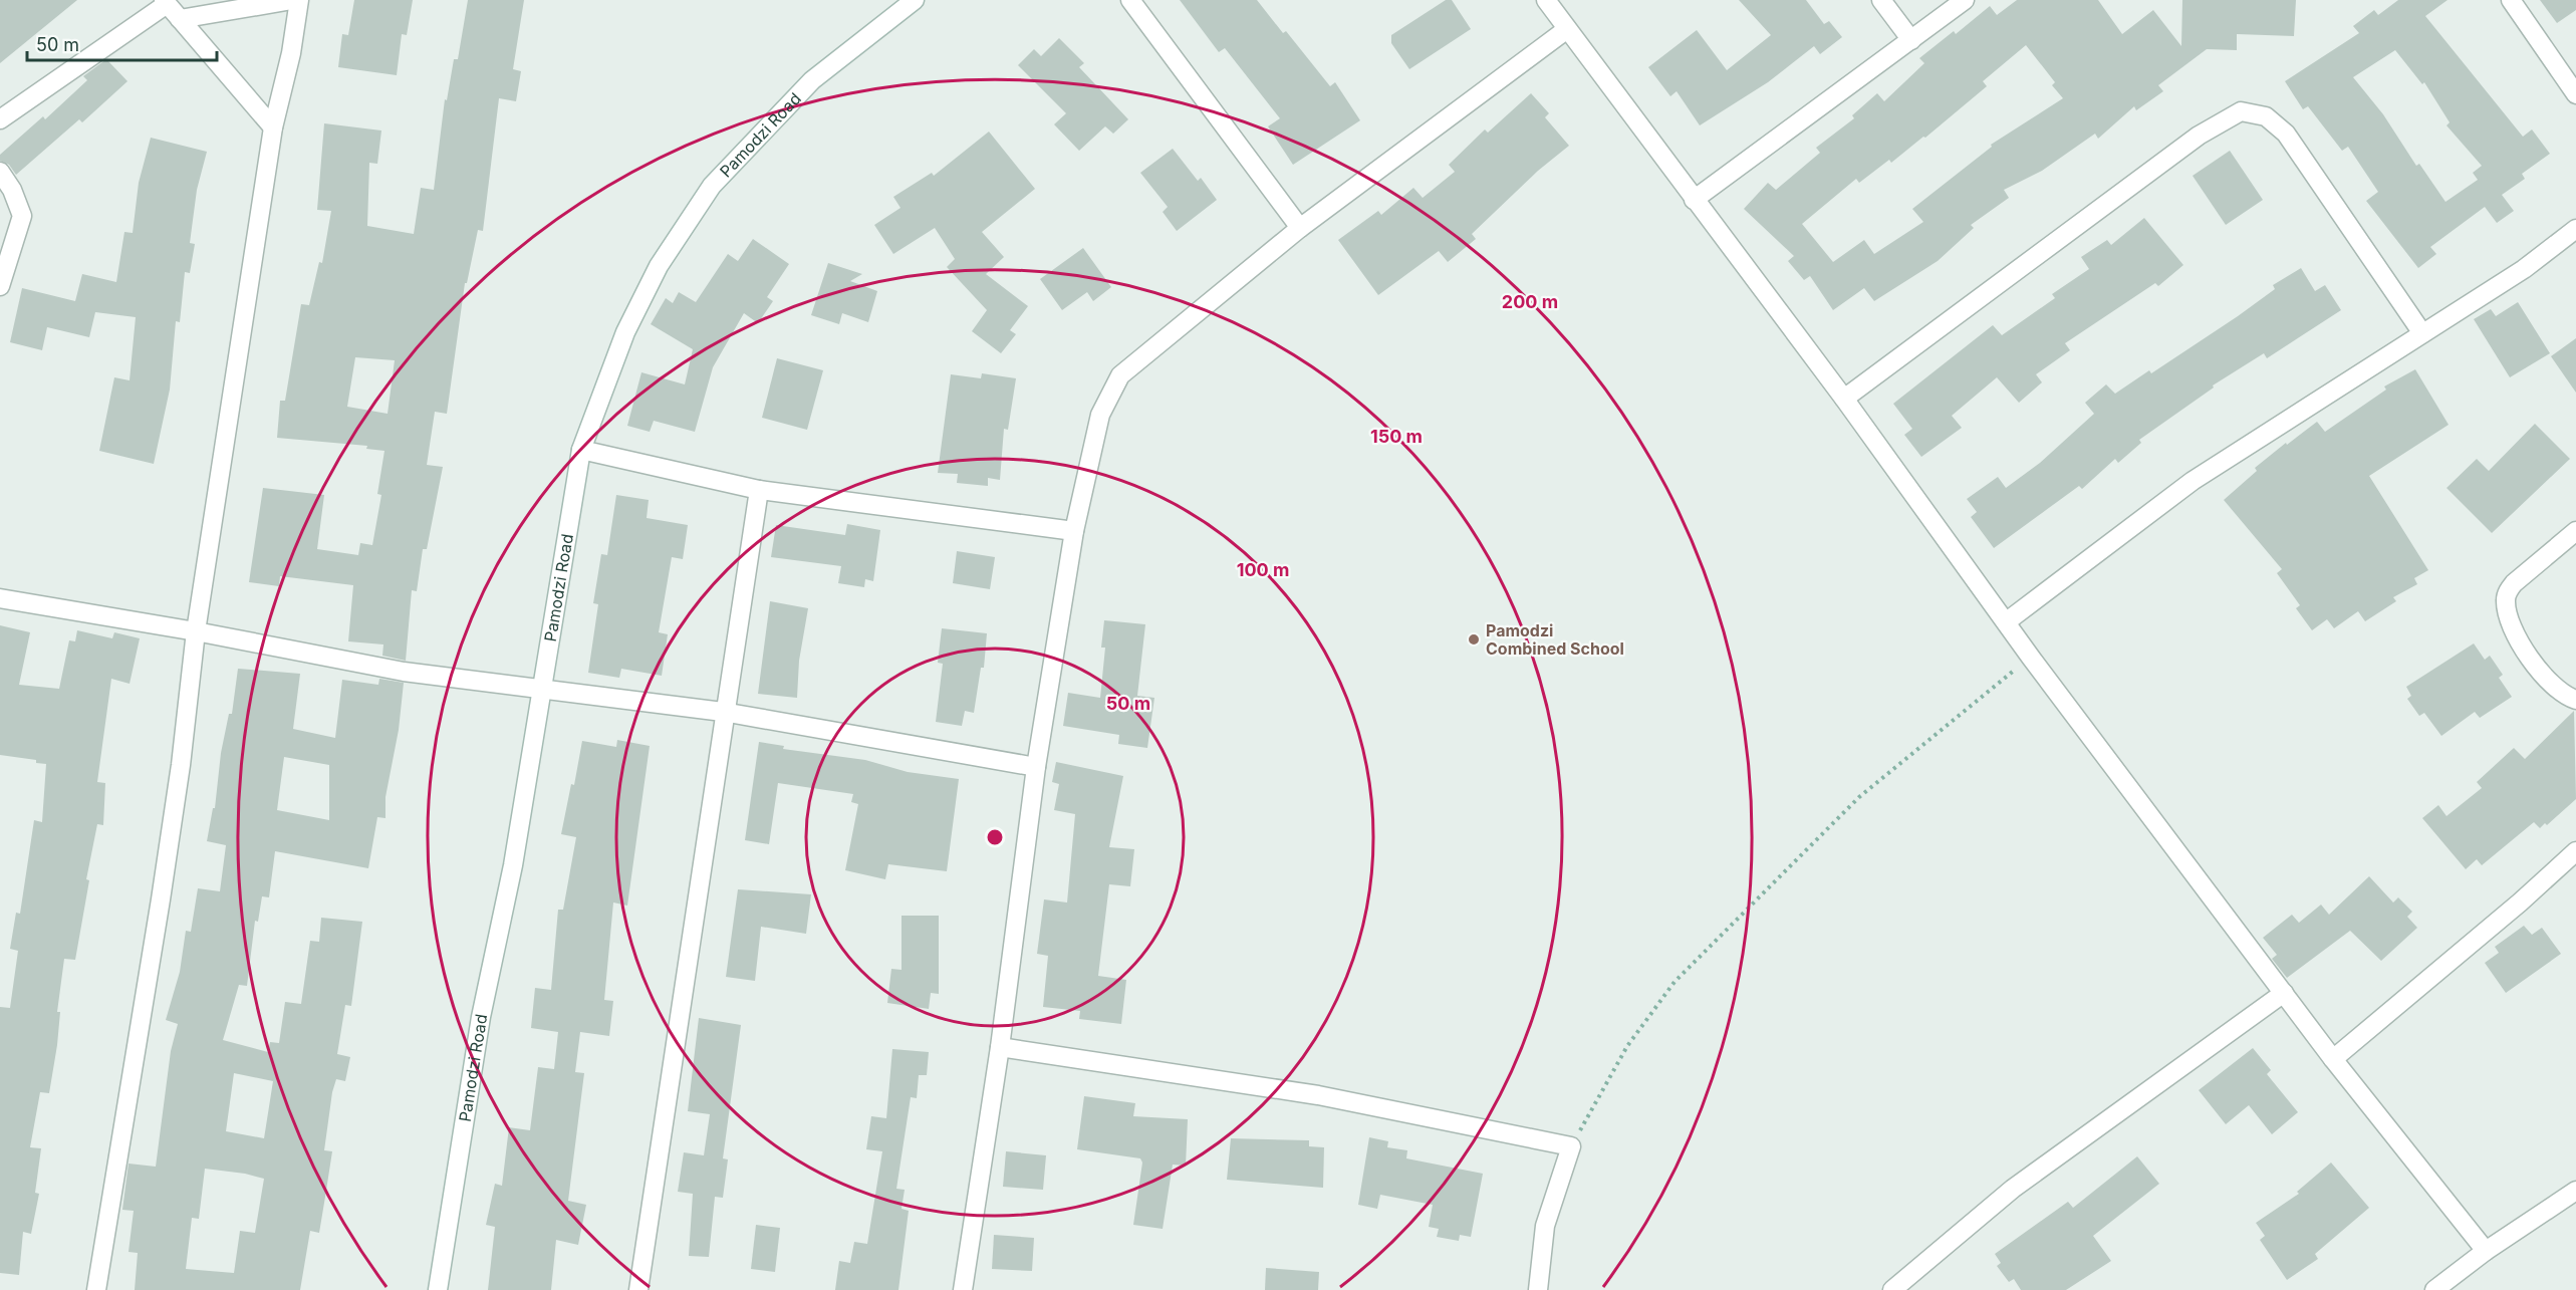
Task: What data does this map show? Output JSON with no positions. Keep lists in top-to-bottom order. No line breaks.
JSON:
{"streets":{"street":["Pamodzi Road"]},"places":["Pamodzi Combined School"],"scale_bar":"50 m","rings":["200 m","150 m","100 m","50 m"]}
